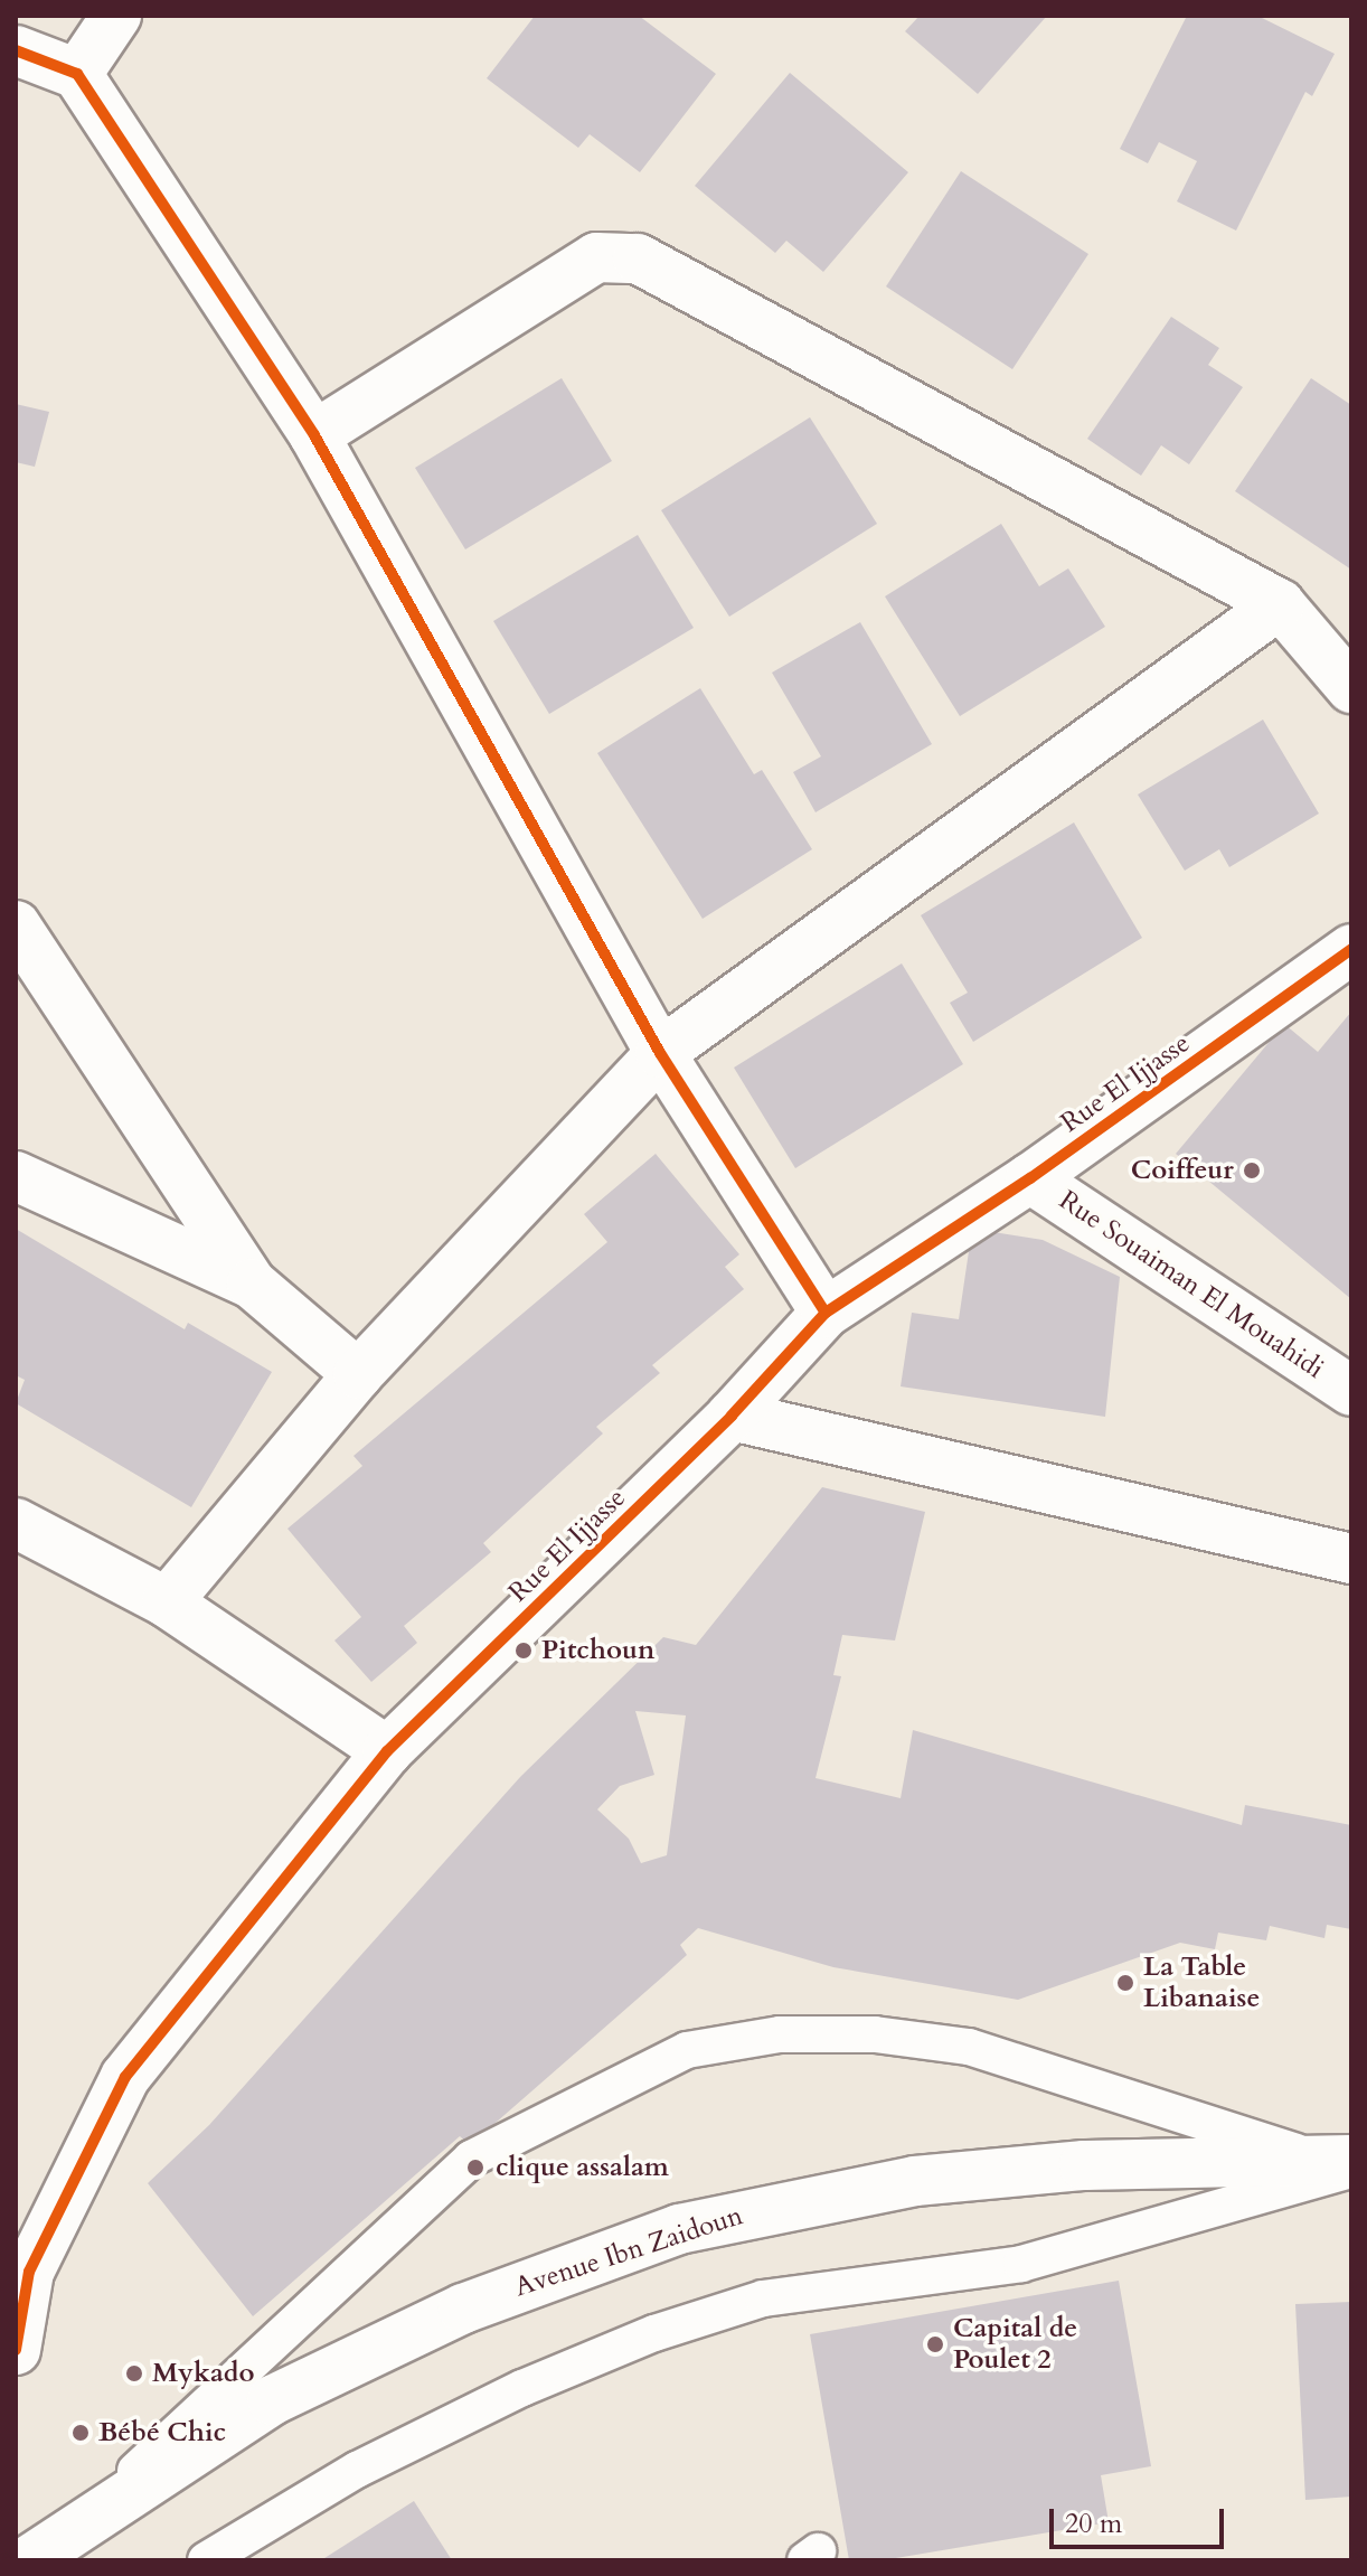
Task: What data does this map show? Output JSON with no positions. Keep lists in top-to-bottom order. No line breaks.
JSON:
{"streets":{"street":["Rue El Ijjasse","Rue Souaiman El Mouahidi","Avenue Ibn Zaidoun"]},"crossings":[["Rue El Ijjasse","Rue Souaiman El Mouahidi"]],"places":["Coiffeur","Pitchoun","La Table Libanaise","clique assalam","Capital de Poulet 2","Mykado","Bébé Chic"],"scale_bar":"20 m"}
